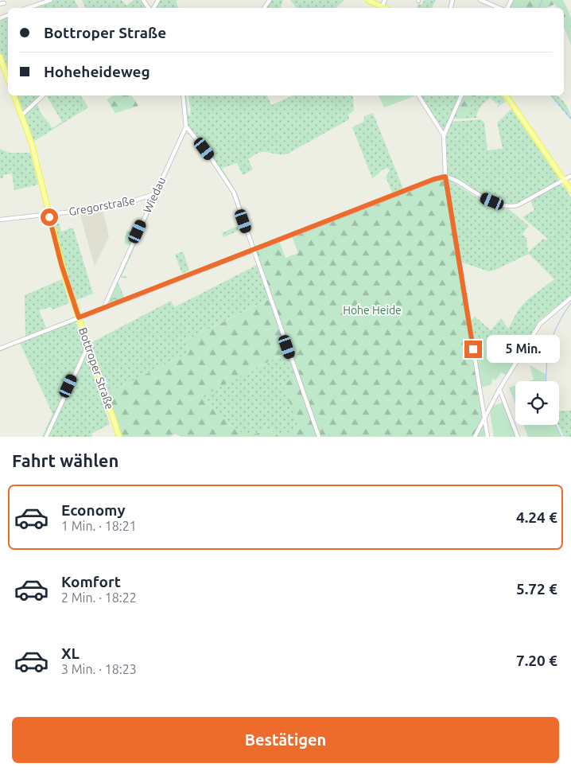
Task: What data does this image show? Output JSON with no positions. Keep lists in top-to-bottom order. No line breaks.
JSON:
{"streets":{"main road":["Bottroper Straße"],"street":["Wiedau","Gregorstraße"]},"crossings":[["Wiedau","Gregorstraße"],["Gregorstraße","Bottroper Straße"]],"parks":["Hohe Heide"],"page":{"banner":["Bottroper Straße","Hoheheideweg"],"bubble":"5 Min.","heading":"Fahrt wählen","list":[{"name":"Economy","note":"1 Min. · 18:21","value":"4.24 €"},{"name":"Komfort","note":"2 Min. · 18:22","value":"5.72 €"},{"name":"XL","note":"3 Min. · 18:23","value":"7.20 €"}],"buttons":"Bestätigen"}}
